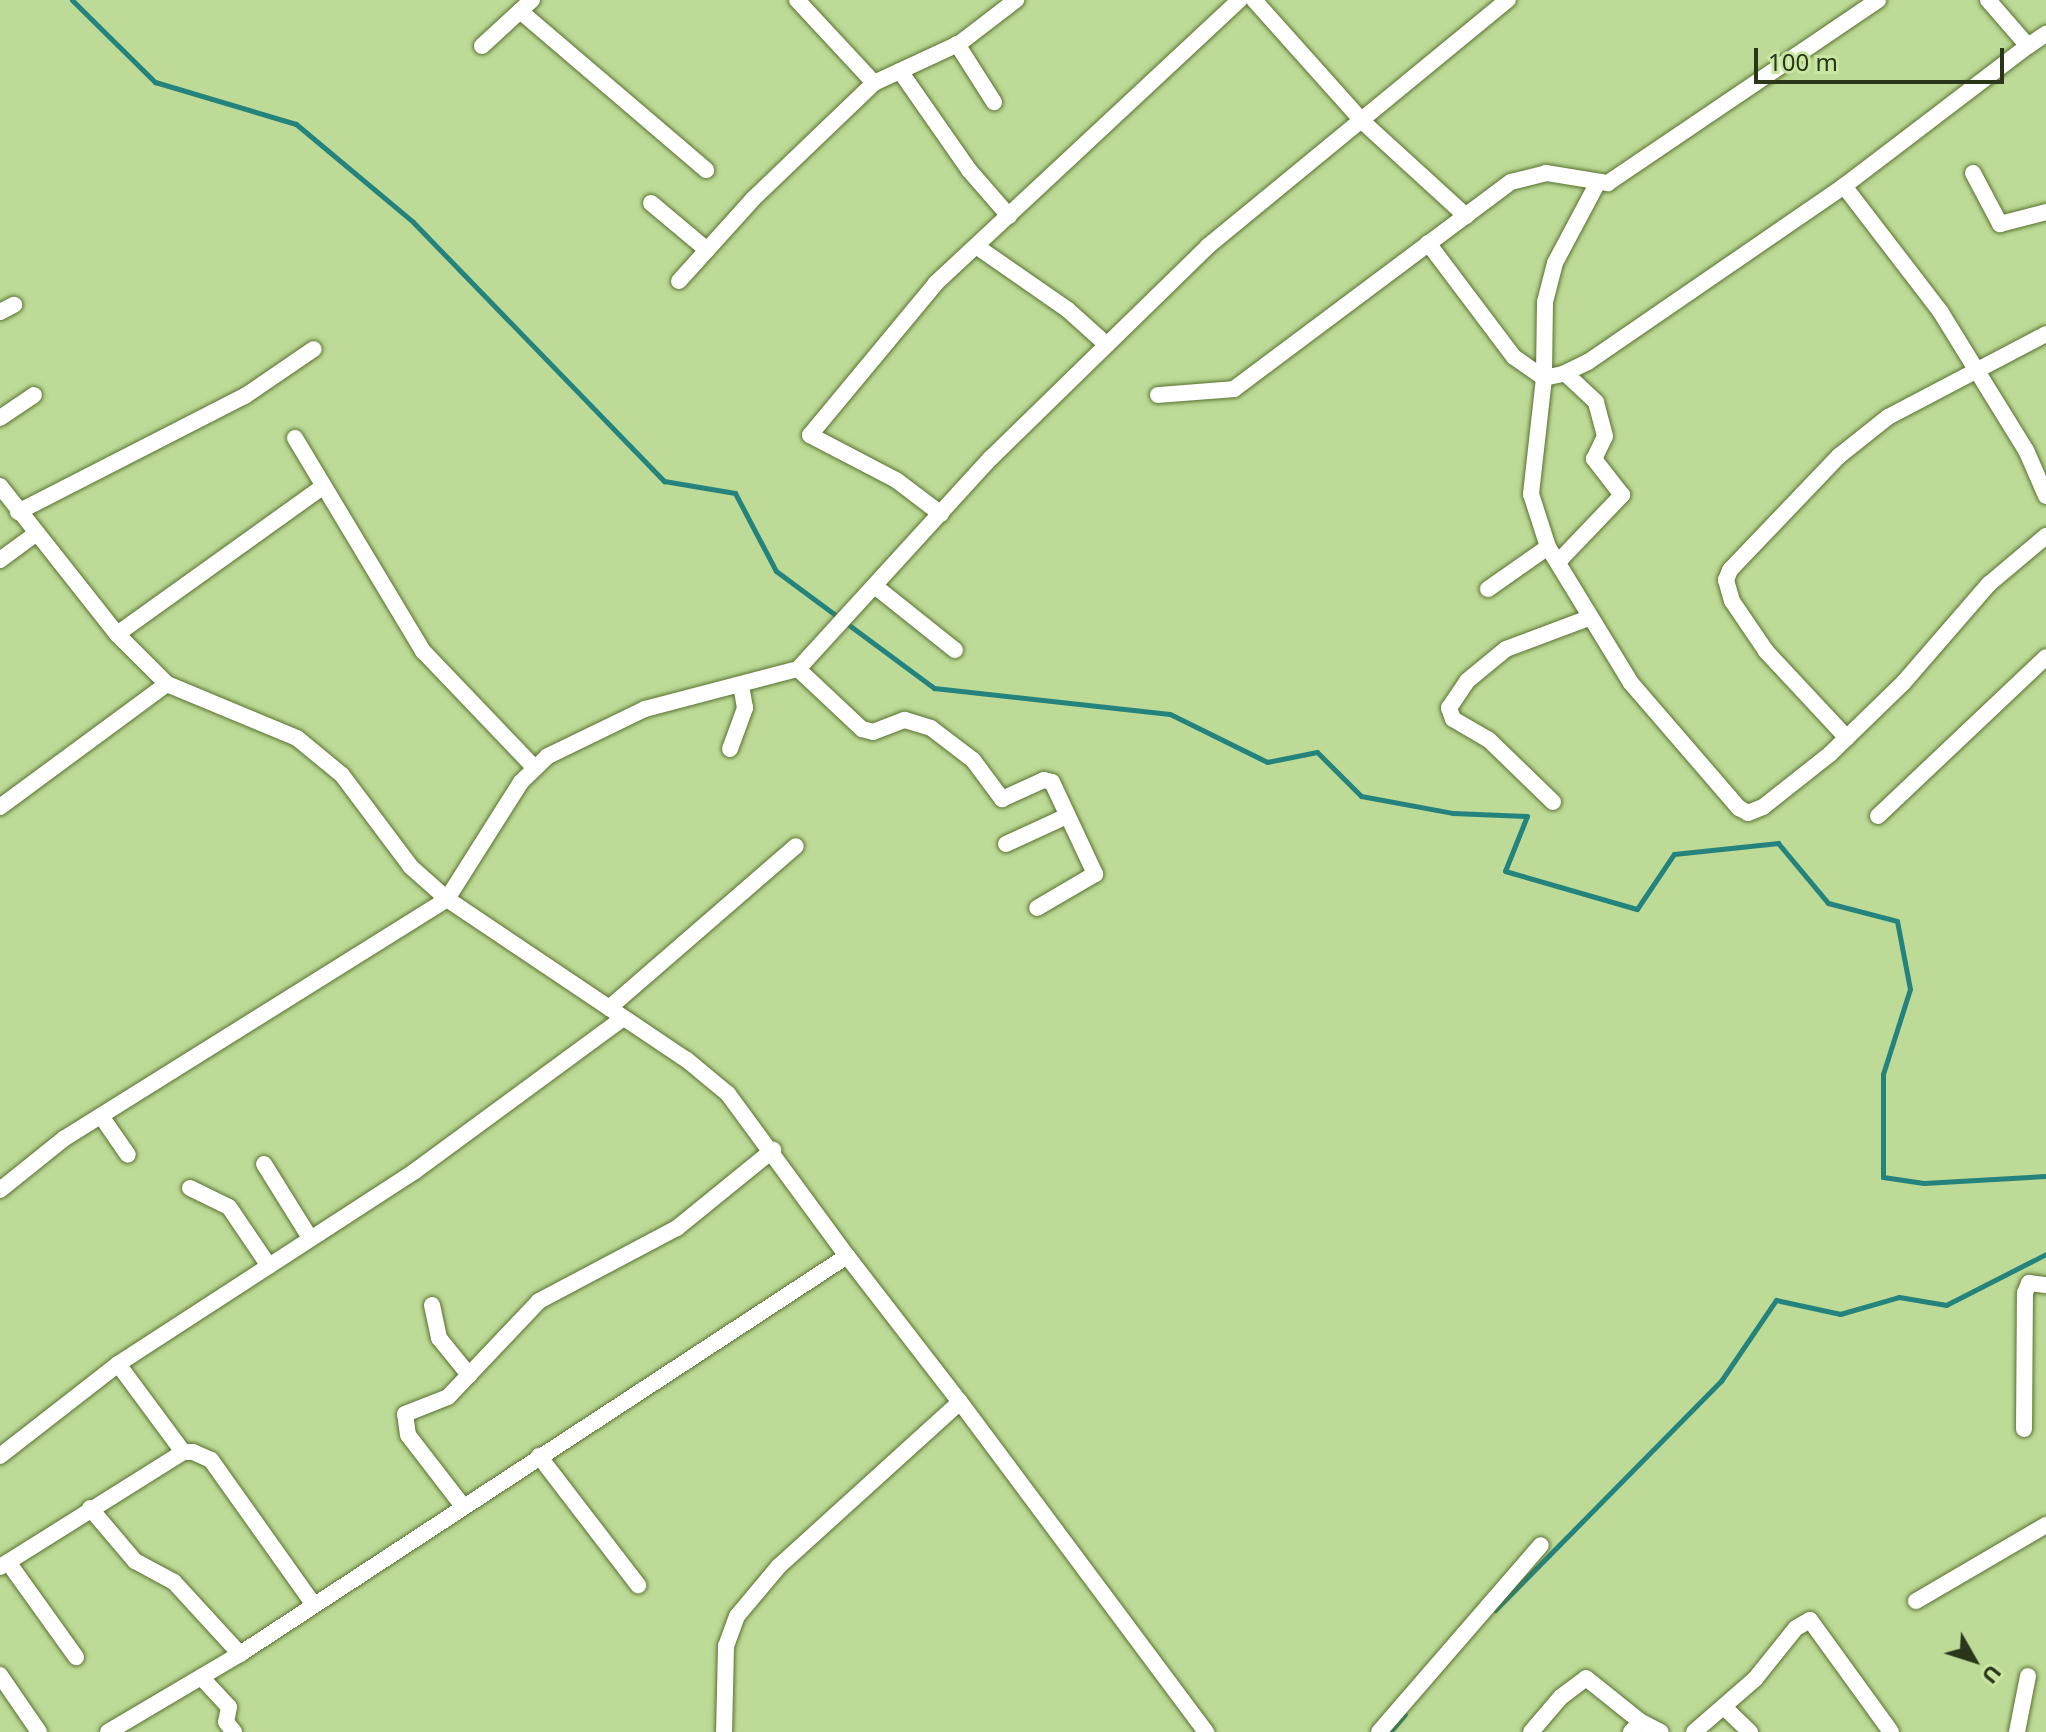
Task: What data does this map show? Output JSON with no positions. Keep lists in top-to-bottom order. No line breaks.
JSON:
{"scale_bar":"100 m","north":"bottom right"}
